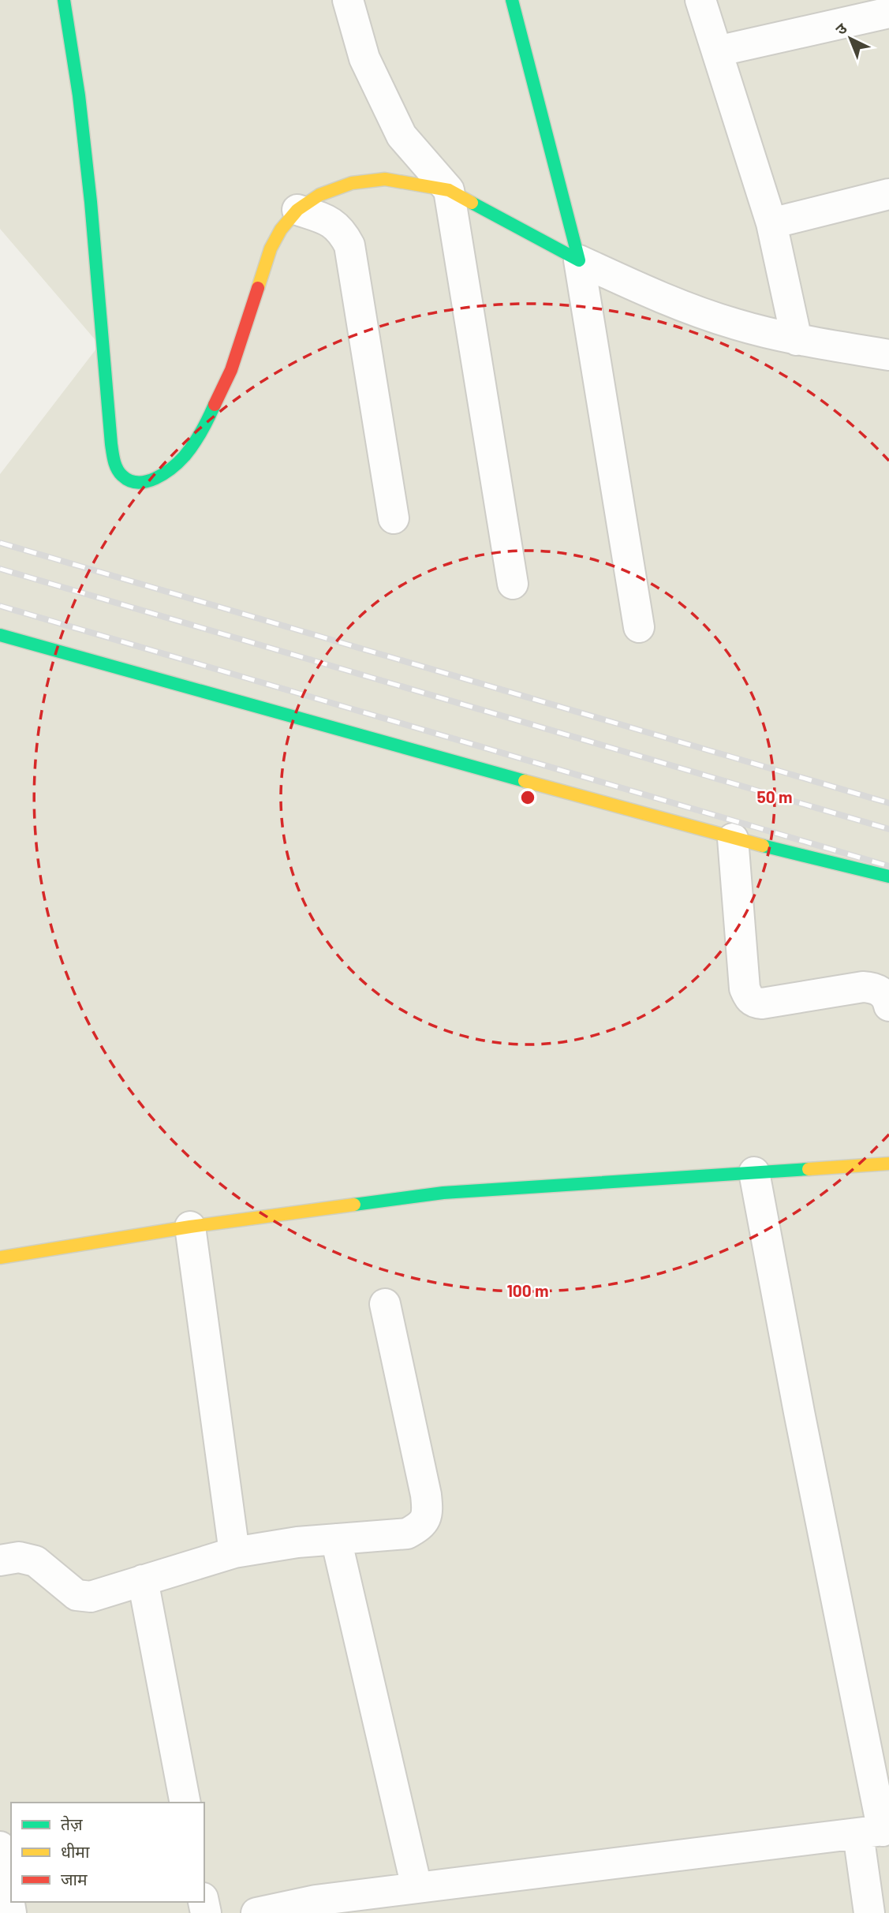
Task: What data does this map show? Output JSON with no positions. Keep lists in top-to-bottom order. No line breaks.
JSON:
{"legend":["तेज़","धीमा","जाम"],"north":"top left","rings":["50 m","100 m"]}
